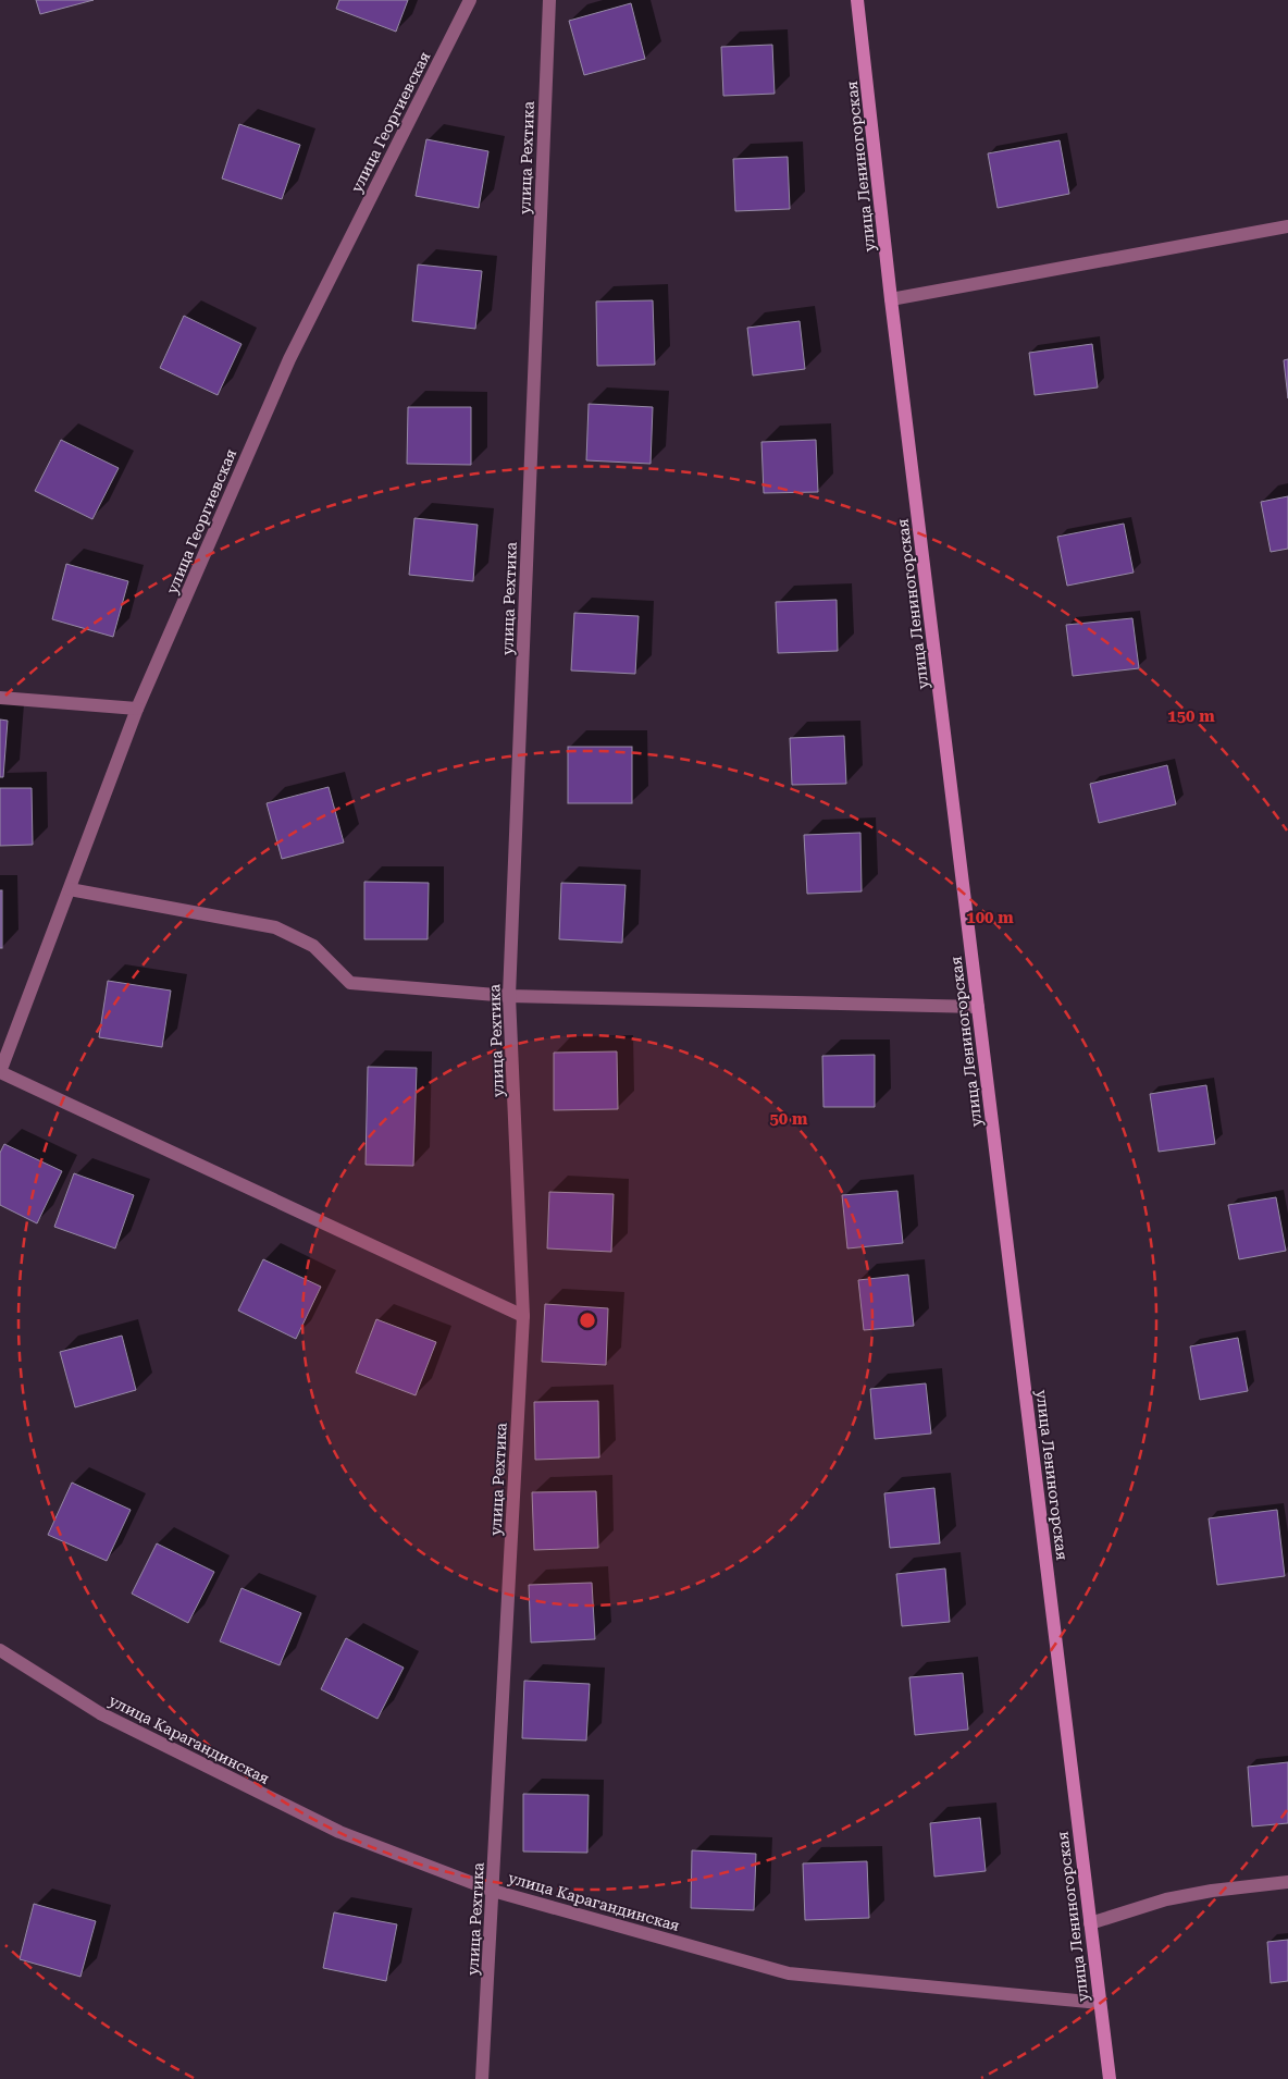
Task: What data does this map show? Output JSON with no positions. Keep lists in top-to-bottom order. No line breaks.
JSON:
{"streets":{"street":["улица Георгиевская","улица Рехтика","улица Лениногорская","улица Карагандинская"]},"crossings":[["улица Рехтика","улица Карагандинская"],["улица Лениногорская","улица Карагандинская"]],"rings":["150 m","100 m","50 m"]}
